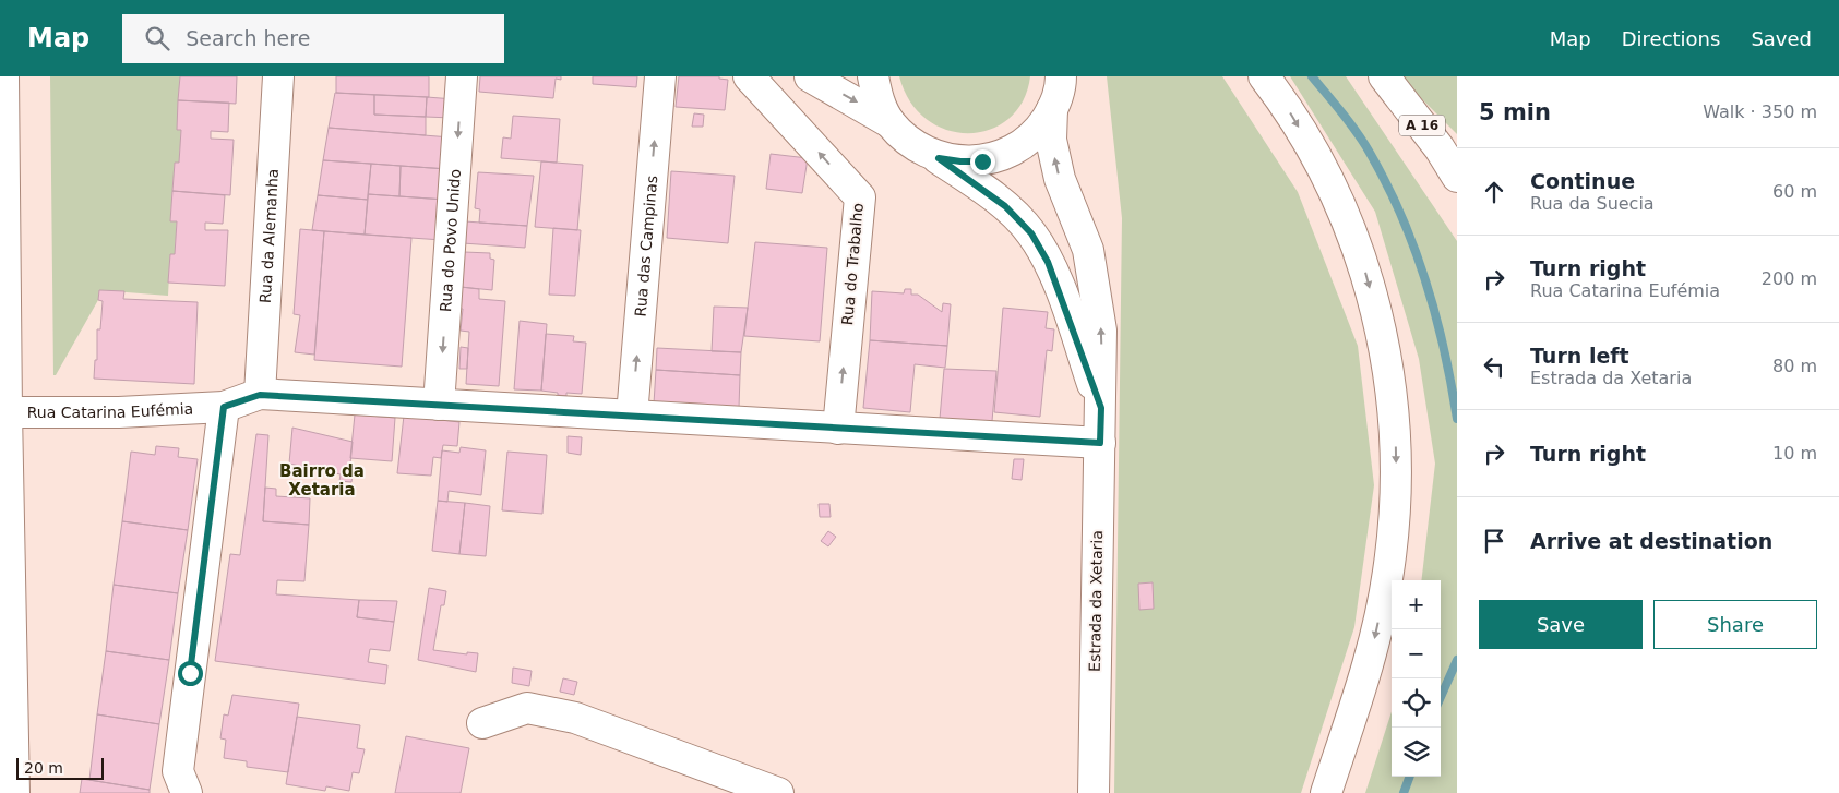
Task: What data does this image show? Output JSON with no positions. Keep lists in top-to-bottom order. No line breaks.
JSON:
{"streets":{"main road":["A 16","Rua da Alemanha","Rua do Povo Unido","Rua das Campinas","Rua do Trabalho","Rua Catarina Eufémia","Estrada da Xetaria"]},"crossings":[["Rua da Alemanha","Rua Catarina Eufémia"],["Rua do Povo Unido","Rua Catarina Eufémia"],["Rua das Campinas","Rua Catarina Eufémia"],["Rua do Trabalho","Rua Catarina Eufémia"],["Rua Catarina Eufémia","Estrada da Xetaria"]],"one_way":["Rua do Povo Unido","Rua das Campinas","Rua do Trabalho"],"districts":["Bairro da Xetaria"],"scale_bar":"20 m","page":{"header":"Map","search":"Search here","nav":["Map","Directions","Saved"],"heading":["5 min","Walk · 350 m"],"list":[["Continue","Rua da Suecia","60 m"],["Turn right","Rua Catarina Eufémia","200 m"],["Turn left","Estrada da Xetaria","80 m"],["Turn right","10 m"],"Arrive at destination"],"map_buttons":["+","−"],"buttons":["Save","Share"],"scale":"20 m"}}
